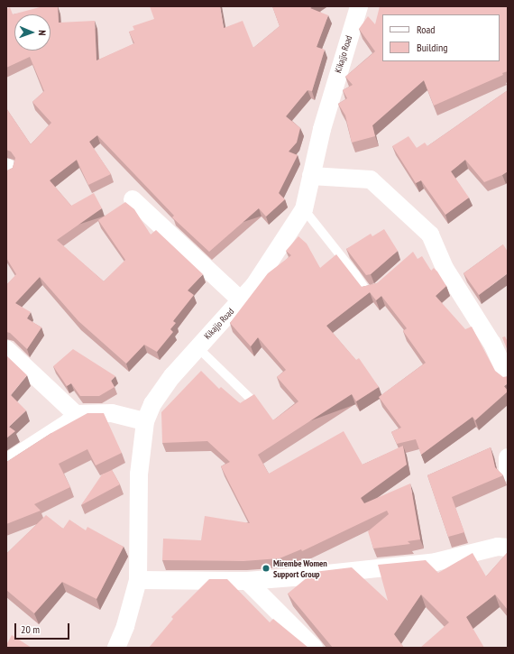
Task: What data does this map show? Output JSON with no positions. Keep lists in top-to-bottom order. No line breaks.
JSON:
{"streets":{"street":["Kikajjo Road"]},"places":["Mirembe Women Support Group"],"legend":["Road","Building"],"scale_bar":"20 m","north":"right"}
